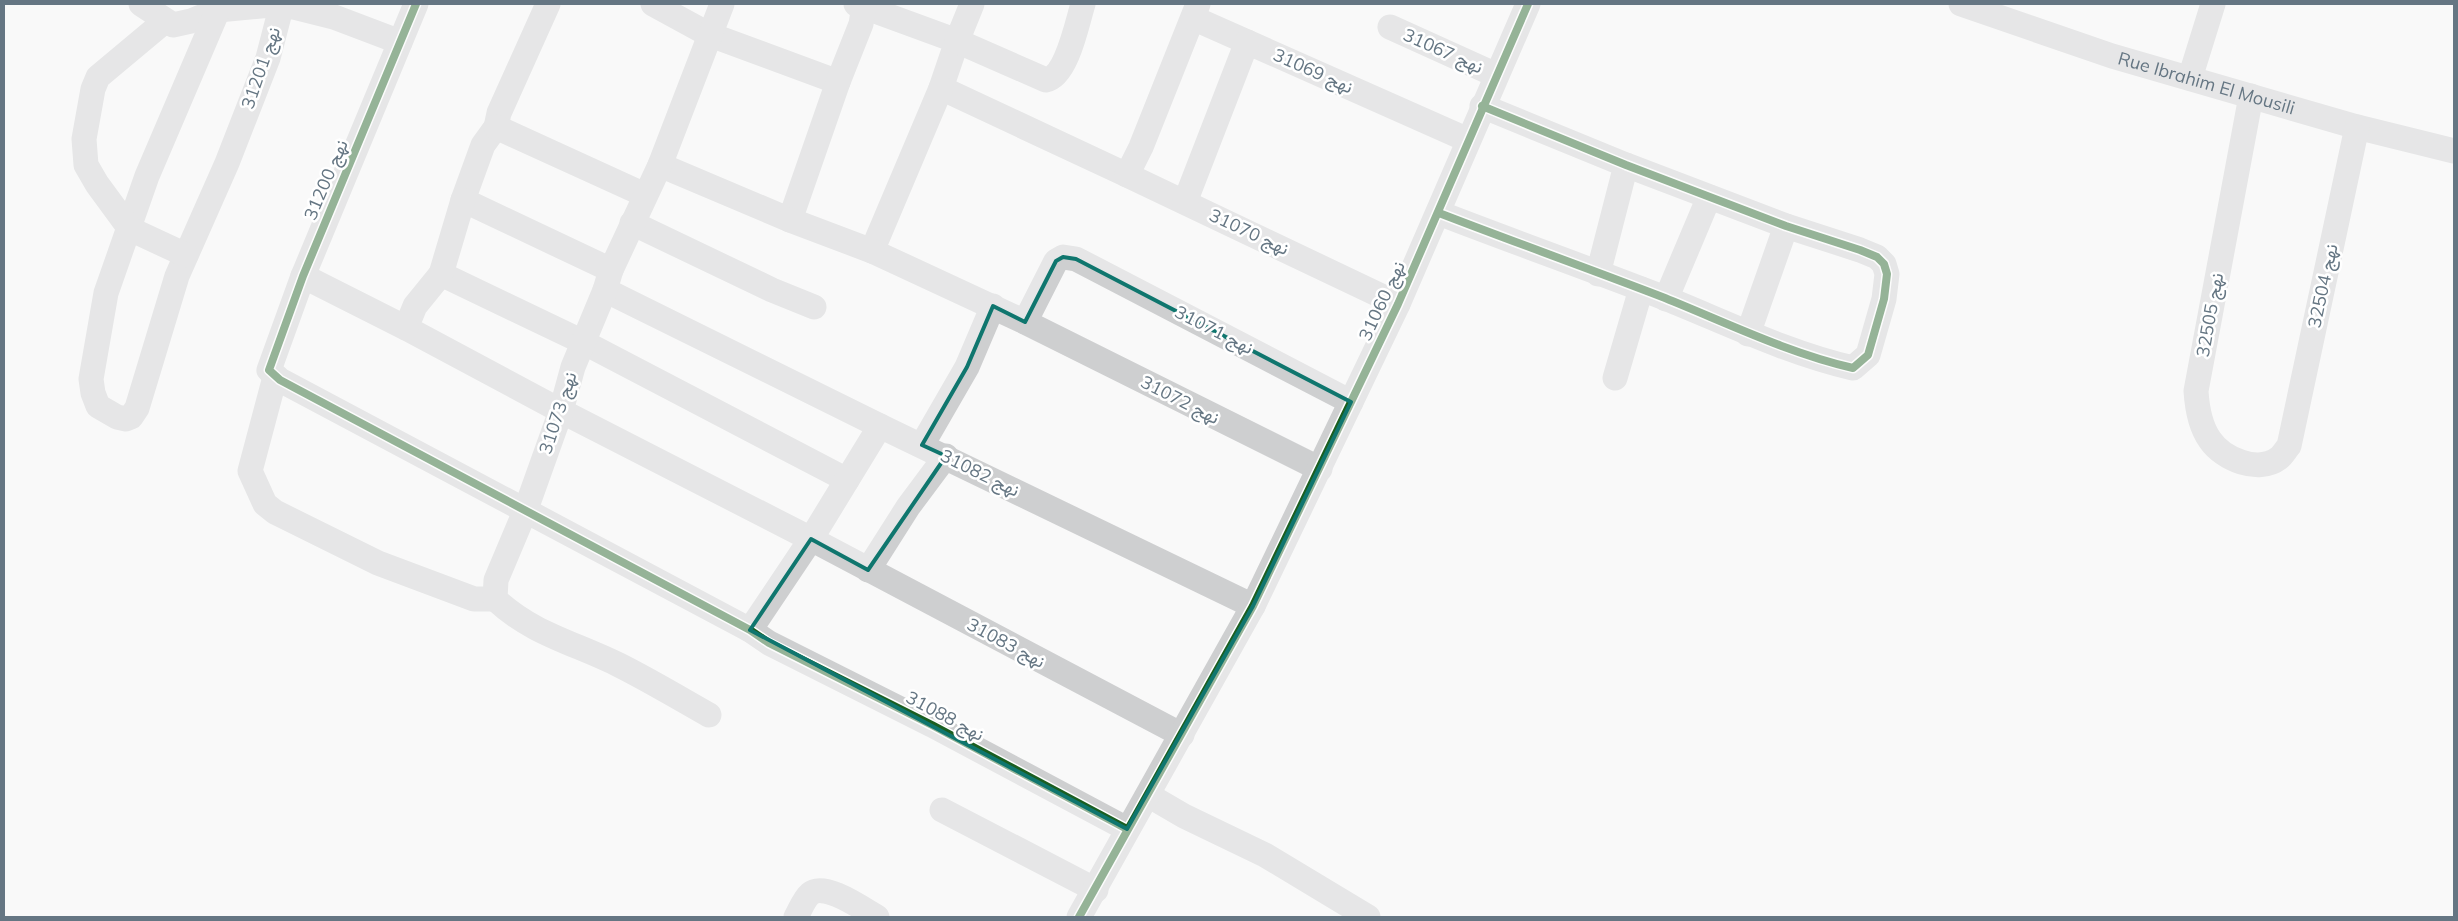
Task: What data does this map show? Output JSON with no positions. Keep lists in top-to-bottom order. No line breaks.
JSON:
{"streets":{"street":["نهج 31067","نهج 31201","نهج 31069","Rue Ibrahim El Mousili","نهج 31200","نهج 31070","نهج 32504","نهج 31060","نهج 32505","نهج 31071","نهج 31072","نهج 31073","نهج 31082","نهج 31083","نهج 31088"]},"crossings":[["نهج 31067","نهج 31060"],["نهج 31201","نهج 31200"],["نهج 31069","نهج 31060"],["Rue Ibrahim El Mousili","نهج 32504"],["Rue Ibrahim El Mousili","نهج 32505"],["نهج 31200","نهج 31073"],["نهج 31200","نهج 31088"],["نهج 31070","نهج 31060"],["نهج 32504","نهج 32505"],["نهج 31060","نهج 31071"],["نهج 31060","نهج 31072"],["نهج 31060","نهج 31082"],["نهج 31060","نهج 31083"],["نهج 31071","نهج 31072"],["نهج 31072","نهج 31073"],["نهج 31073","نهج 31082"],["نهج 31073","نهج 31083"],["نهج 31073","نهج 31088"]]}
